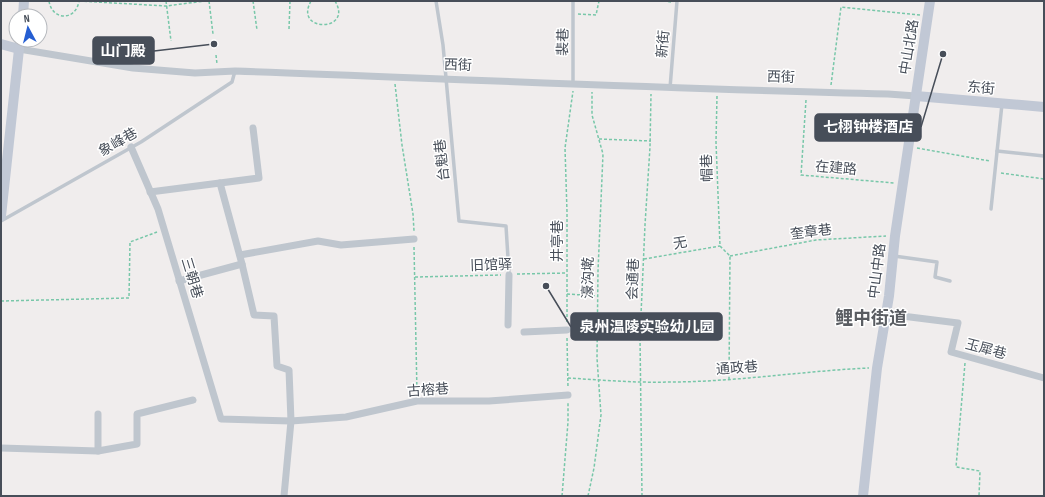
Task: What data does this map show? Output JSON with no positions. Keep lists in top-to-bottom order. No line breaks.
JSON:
{"streets":{"street":["中山北路","西街","东街","中山中路","三朝巷","玉犀巷","古榕巷"],"lane":["裴巷","新街","象峰巷","台魁巷"],"path":["帽巷","在建路","奎章巷","井亭巷","无","旧馆驿","濠沟墘","会通巷","通政巷"]},"crossings":[["裴巷","西街"],["裴巷","井亭巷"],["新街","西街"],["中山北路","西街"],["中山北路","东街"],["中山北路","中山中路"],["西街","东街"],["西街","象峰巷"],["西街","台魁巷"],["西街","帽巷"],["西街","在建路"],["西街","井亭巷"],["西街","中山中路"],["西街","濠沟墘"],["西街","会通巷"],["东街","中山中路"],["象峰巷","三朝巷"],["台魁巷","旧馆驿"],["帽巷","无"],["在建路","中山中路"],["奎章巷","中山中路"],["井亭巷","旧馆驿"],["井亭巷","通政巷"],["井亭巷","古榕巷"],["无","会通巷"],["中山中路","玉犀巷"],["中山中路","通政巷"],["三朝巷","古榕巷"],["濠沟墘","通政巷"],["会通巷","通政巷"]],"districts":["鲤中街道"],"places":["山门殿","七栩钟楼酒店","泉州温陵实验幼儿园"],"north":"top"}
